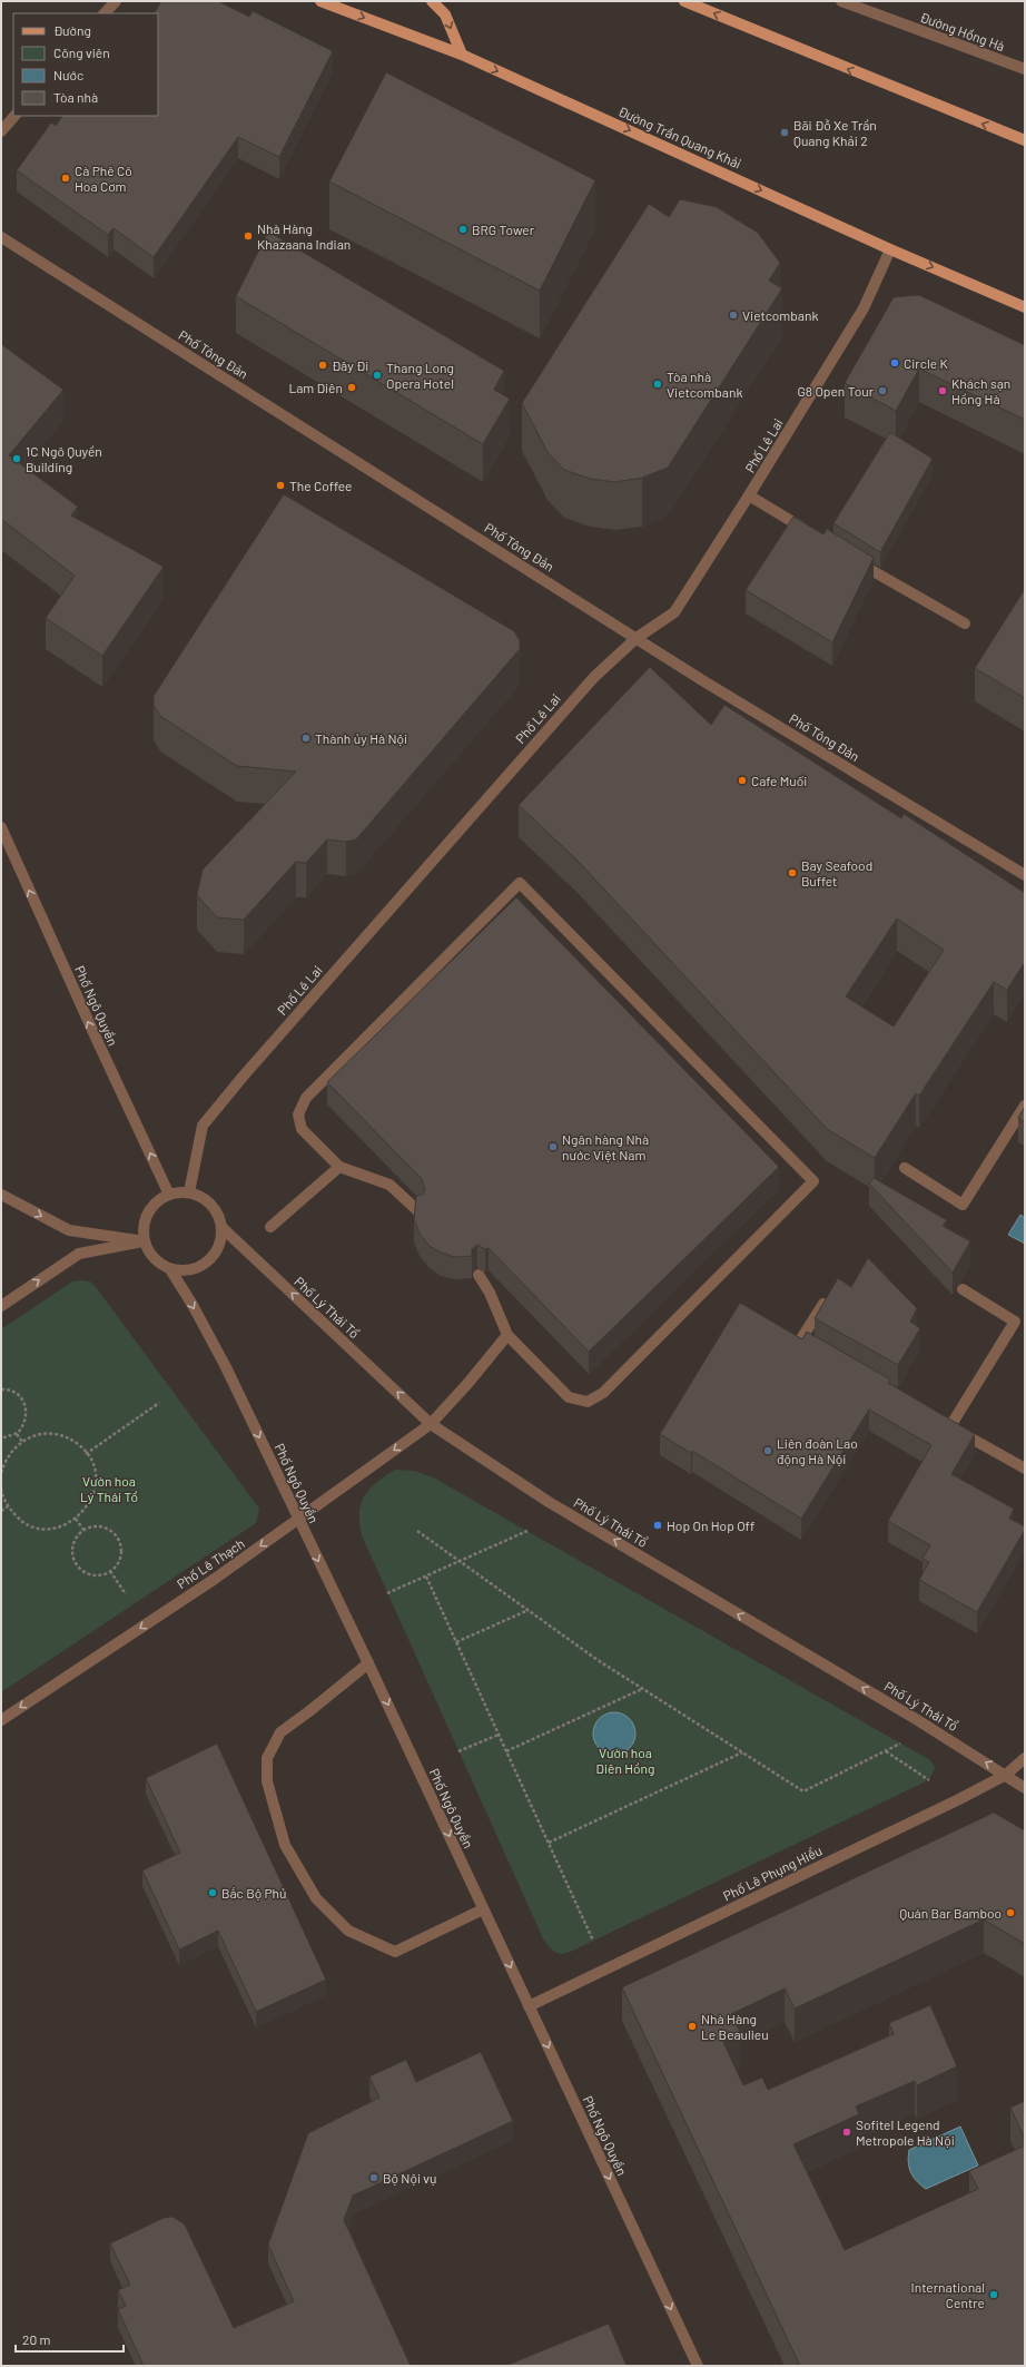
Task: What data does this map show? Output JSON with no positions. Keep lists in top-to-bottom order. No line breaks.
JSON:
{"streets":{"main road":["Đường Trần Quang Khải"],"street":["Đường Hồng Hà","Phố Tông Đản","Phố Lê Lai","Phố Ngô Quyền","Phố Lý Thái Tổ","Phố Lê Thạch","Phố Lê Phụng Hiểu"]},"crossings":[["Đường Trần Quang Khải","Phố Lê Lai"],["Phố Tông Đản","Phố Lê Lai"],["Phố Lê Lai","Phố Ngô Quyền"],["Phố Lê Lai","Phố Lý Thái Tổ"],["Phố Ngô Quyền","Phố Lý Thái Tổ"],["Phố Ngô Quyền","Phố Lê Thạch"],["Phố Ngô Quyền","Phố Lê Phụng Hiểu"],["Phố Lý Thái Tổ","Phố Lê Thạch"],["Phố Lý Thái Tổ","Phố Lê Phụng Hiểu"]],"one_way":["Đường Trần Quang Khải","Phố Lý Thái Tổ","Phố Lê Thạch"],"parks":["Vườn hoa Lý Thái Tổ","Vườn hoa Diên Hồng"],"places":["Bãi Đỗ Xe Trần Quang Khải 2","Cà Phê Cô Hoa Cơm","BRG Tower","Nhà Hàng Khazaana Indian","Vietcombank","Circle K","Đây Đi","Thang Long Opera Hotel","Tòa nhà Vietcombank","Lam Diên","G8 Open Tour","Khách sạn Hồng Hà","1C Ngô Quyền Building","The Coffee","Thành ủy Hà Nội","Cafe Muối","Bay Seafood Buffet","Ngân hàng Nhà nước Việt Nam","Liên đoàn Lao động Hà Nội","Hop On Hop Off","Bắc Bộ Phủ","Quán Bar Bamboo","Nhà Hàng Le Beaulieu","Sofitel Legend Metropole Hà Nội","Bộ Nội vụ","International Centre"],"legend":["Đường","Công viên","Nước","Tòa nhà"],"scale_bar":"20 m"}
